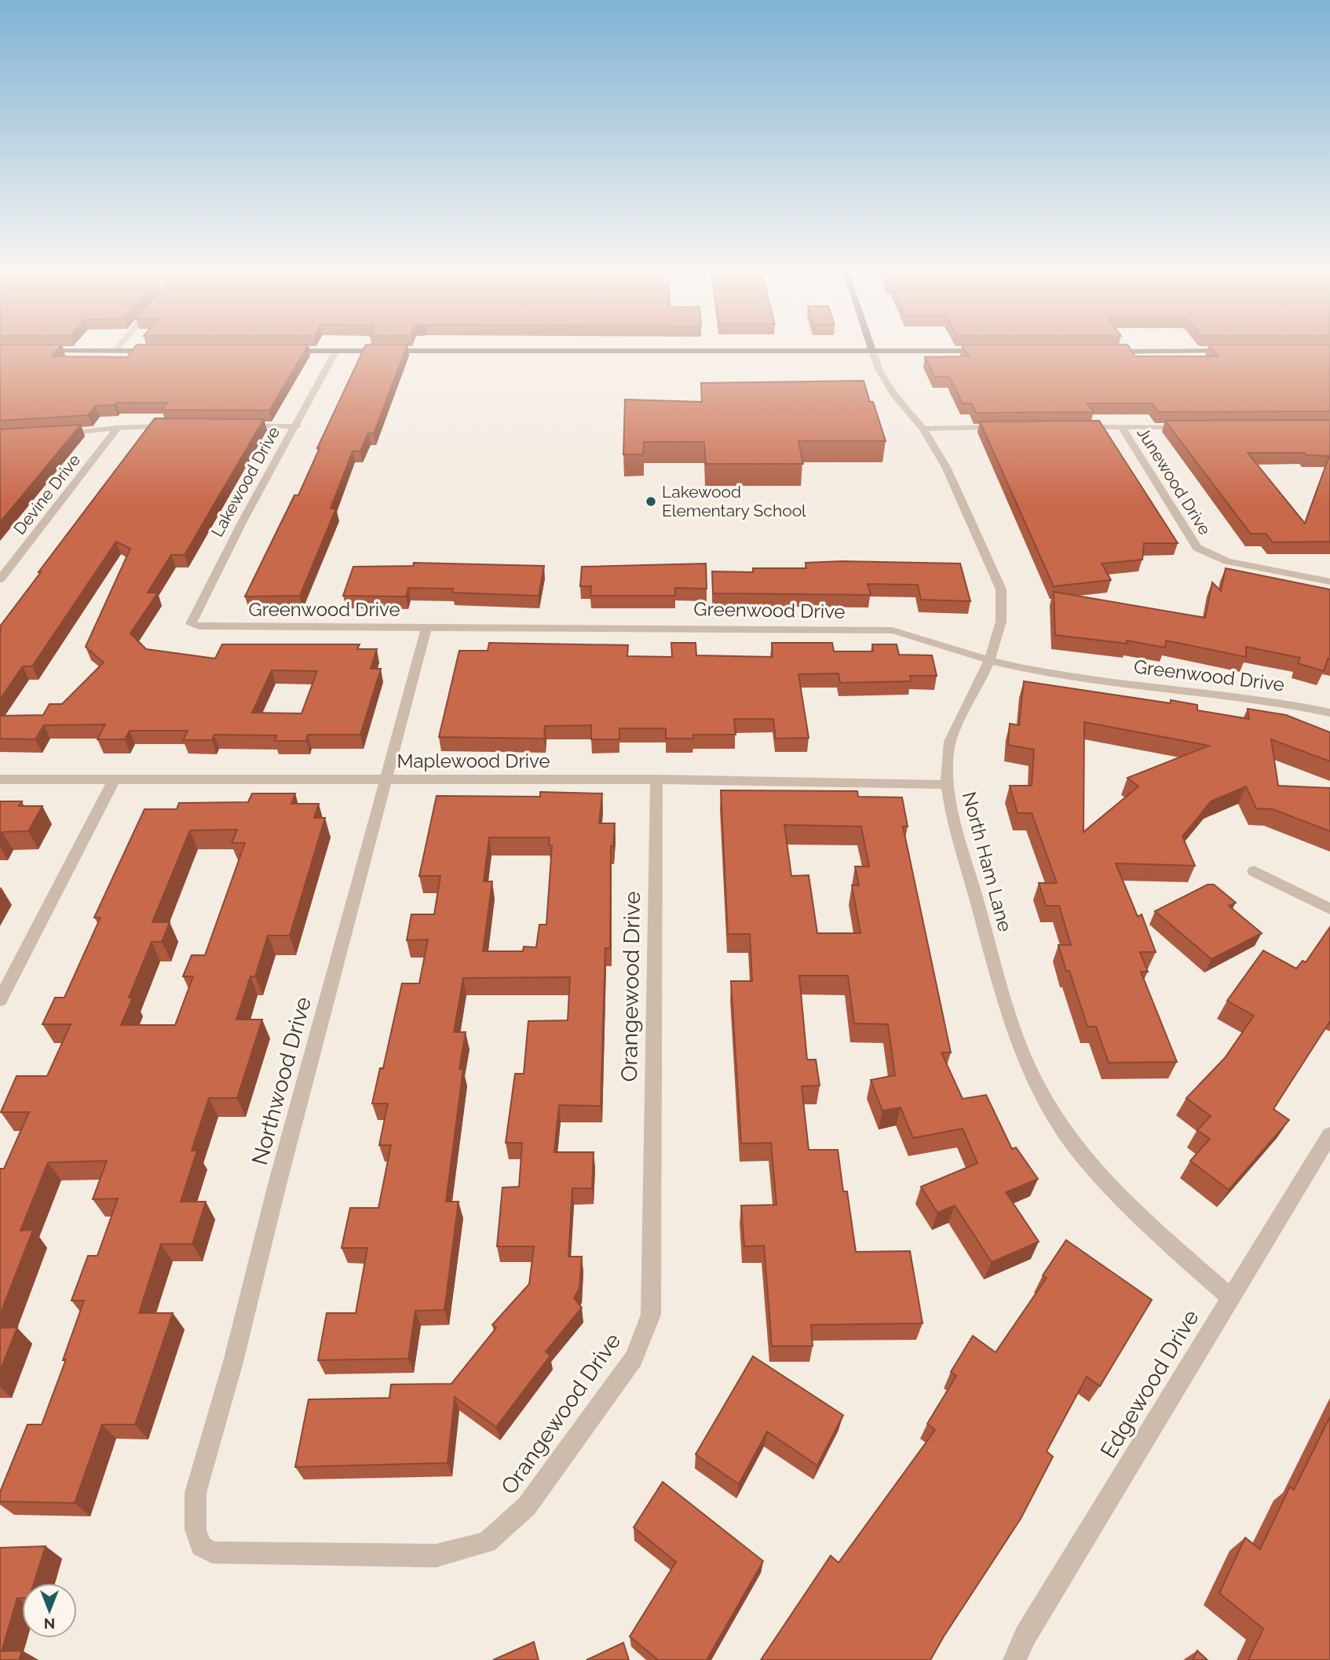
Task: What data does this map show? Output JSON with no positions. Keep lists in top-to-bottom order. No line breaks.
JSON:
{"streets":{"main road":["North Ham Lane"],"street":["Junewood Drive","Lakewood Drive","Devine Drive","Greenwood Drive","Maplewood Drive","Orangewood Drive","Northwood Drive","Edgewood Drive"]},"crossings":[["Lakewood Drive","Greenwood Drive"],["Greenwood Drive","North Ham Lane"],["Greenwood Drive","Northwood Drive"],["Maplewood Drive","North Ham Lane"],["Maplewood Drive","Orangewood Drive"],["Maplewood Drive","Northwood Drive"],["North Ham Lane","Edgewood Drive"],["Orangewood Drive","Northwood Drive"]],"places":["Lakewood Elementary School"],"north":"bottom"}
